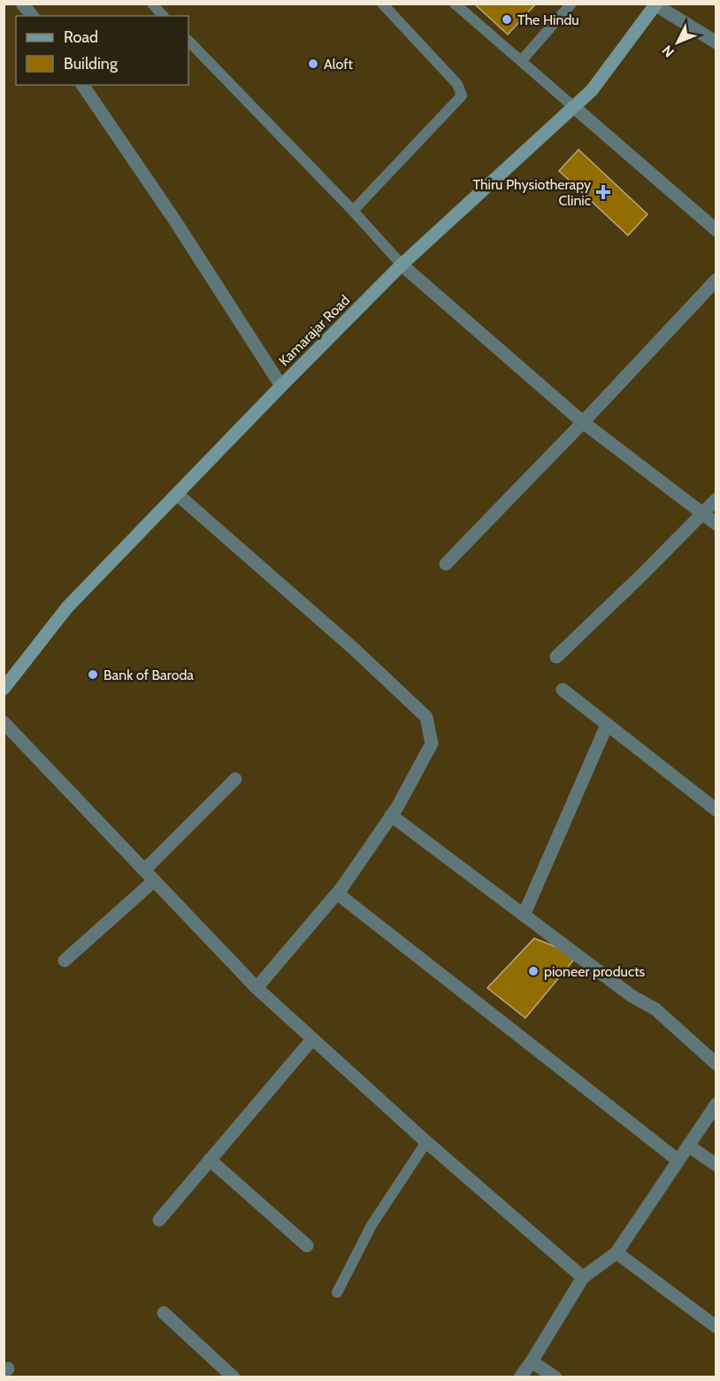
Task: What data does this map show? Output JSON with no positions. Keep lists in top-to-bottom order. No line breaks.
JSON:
{"streets":{"main road":["Kamarajar Road"]},"places":{"other":["The Hindu","Aloft","Bank of Baroda","pioneer products"],"health":["Thiru Physiotherapy Clinic"]},"legend":["Road","Building"],"north":"bottom left"}
